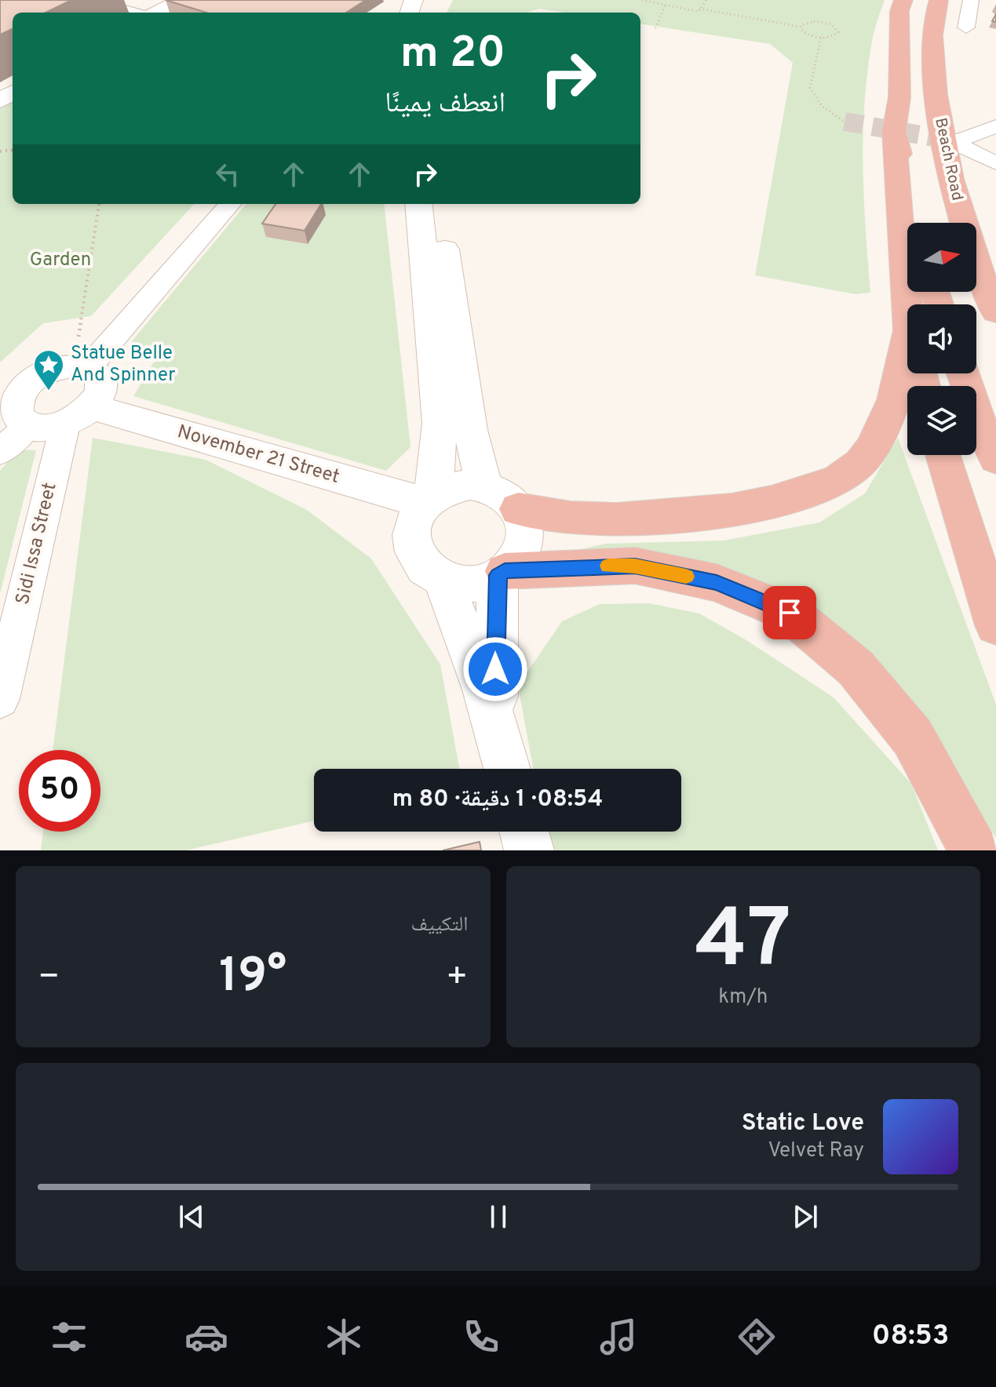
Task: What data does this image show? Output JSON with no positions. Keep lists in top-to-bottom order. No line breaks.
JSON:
{"streets":{"highway":["Beach Road"],"main road":["November 21 Street"],"street":["Sidi Issa Street"]},"crossings":[["November 21 Street","Sidi Issa Street"]],"parks":["Garden"],"places":{"place":["Statue Belle And Spinner"]},"north":"right","page":{"turn":["20 m","انعطف يمينًا"],"limit":"50","trip":"08:54 · 1 دقيقة · 80 m","tile":[["47","km/h"],"التكييف"],"heat":["−","19°","+"],"song":["Static Love","Velvet Ray"],"tabs":"08:53"}}
